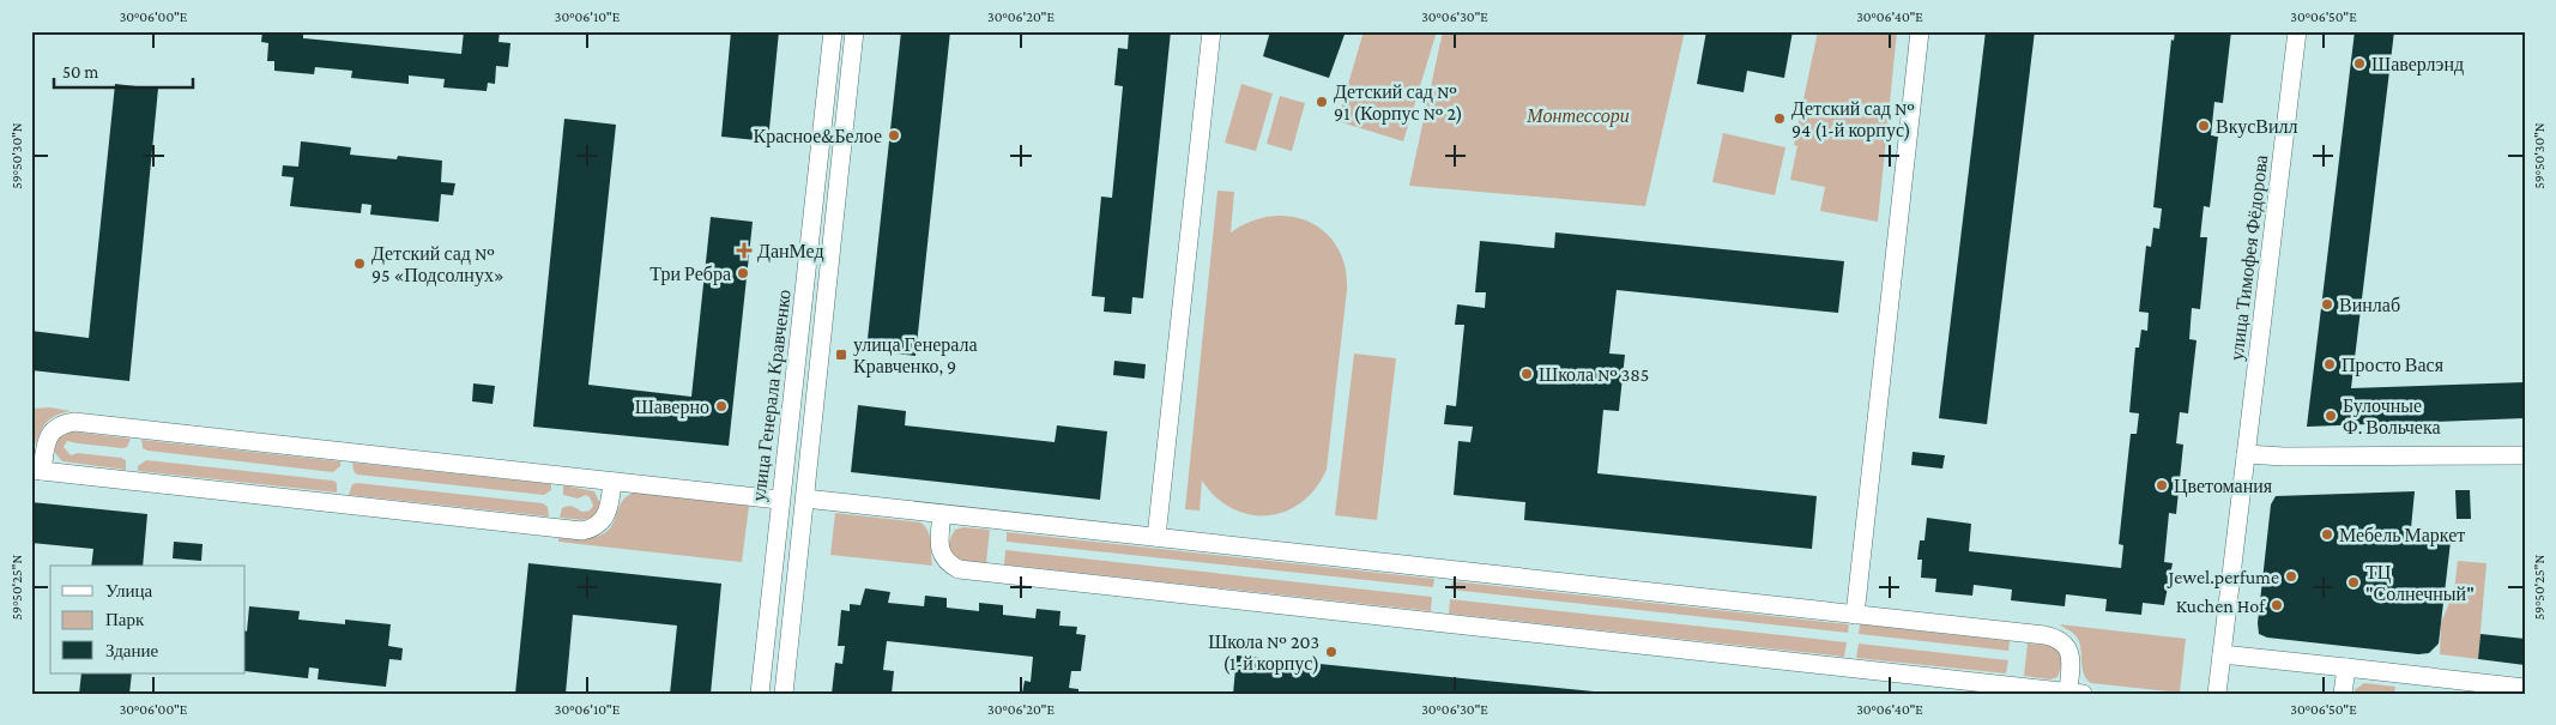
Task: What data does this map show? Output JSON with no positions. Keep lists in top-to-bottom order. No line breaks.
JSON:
{"streets":{"street":["улица Тимофея Фёдорова","улица Генерала Кравченко"]},"parks":["Монтессори"],"places":{"other":["Шаверлэнд","Детский сад № 91 (Корпус № 2)","Детский сад № 94 (1-й корпус)","ВкусВилл","Красное&Белое","Детский сад № 95 «Подсолнух»","Три Ребра","Винлаб","Просто Вася","Школа № 385","Шаверно","Булочные Ф. Вольчека","Цветомания","Мебель Маркет","Jewel.perfume","ТЦ \"Солнечный\"","Kuchen Hof","Школа № 203 (1-й корпус)"],"health":["ДанМед"],"transit":["улица Генерала Кравченко, 9"]},"legend":["Улица","Парк","Здание"],"scale_bar":"50 m","coordinates":["30°06'00\"E","30°06'10\"E","30°06'20\"E","30°06'30\"E","30°06'40\"E","30°06'50\"E","59°50'30\"N","59°50'25\"N"]}
